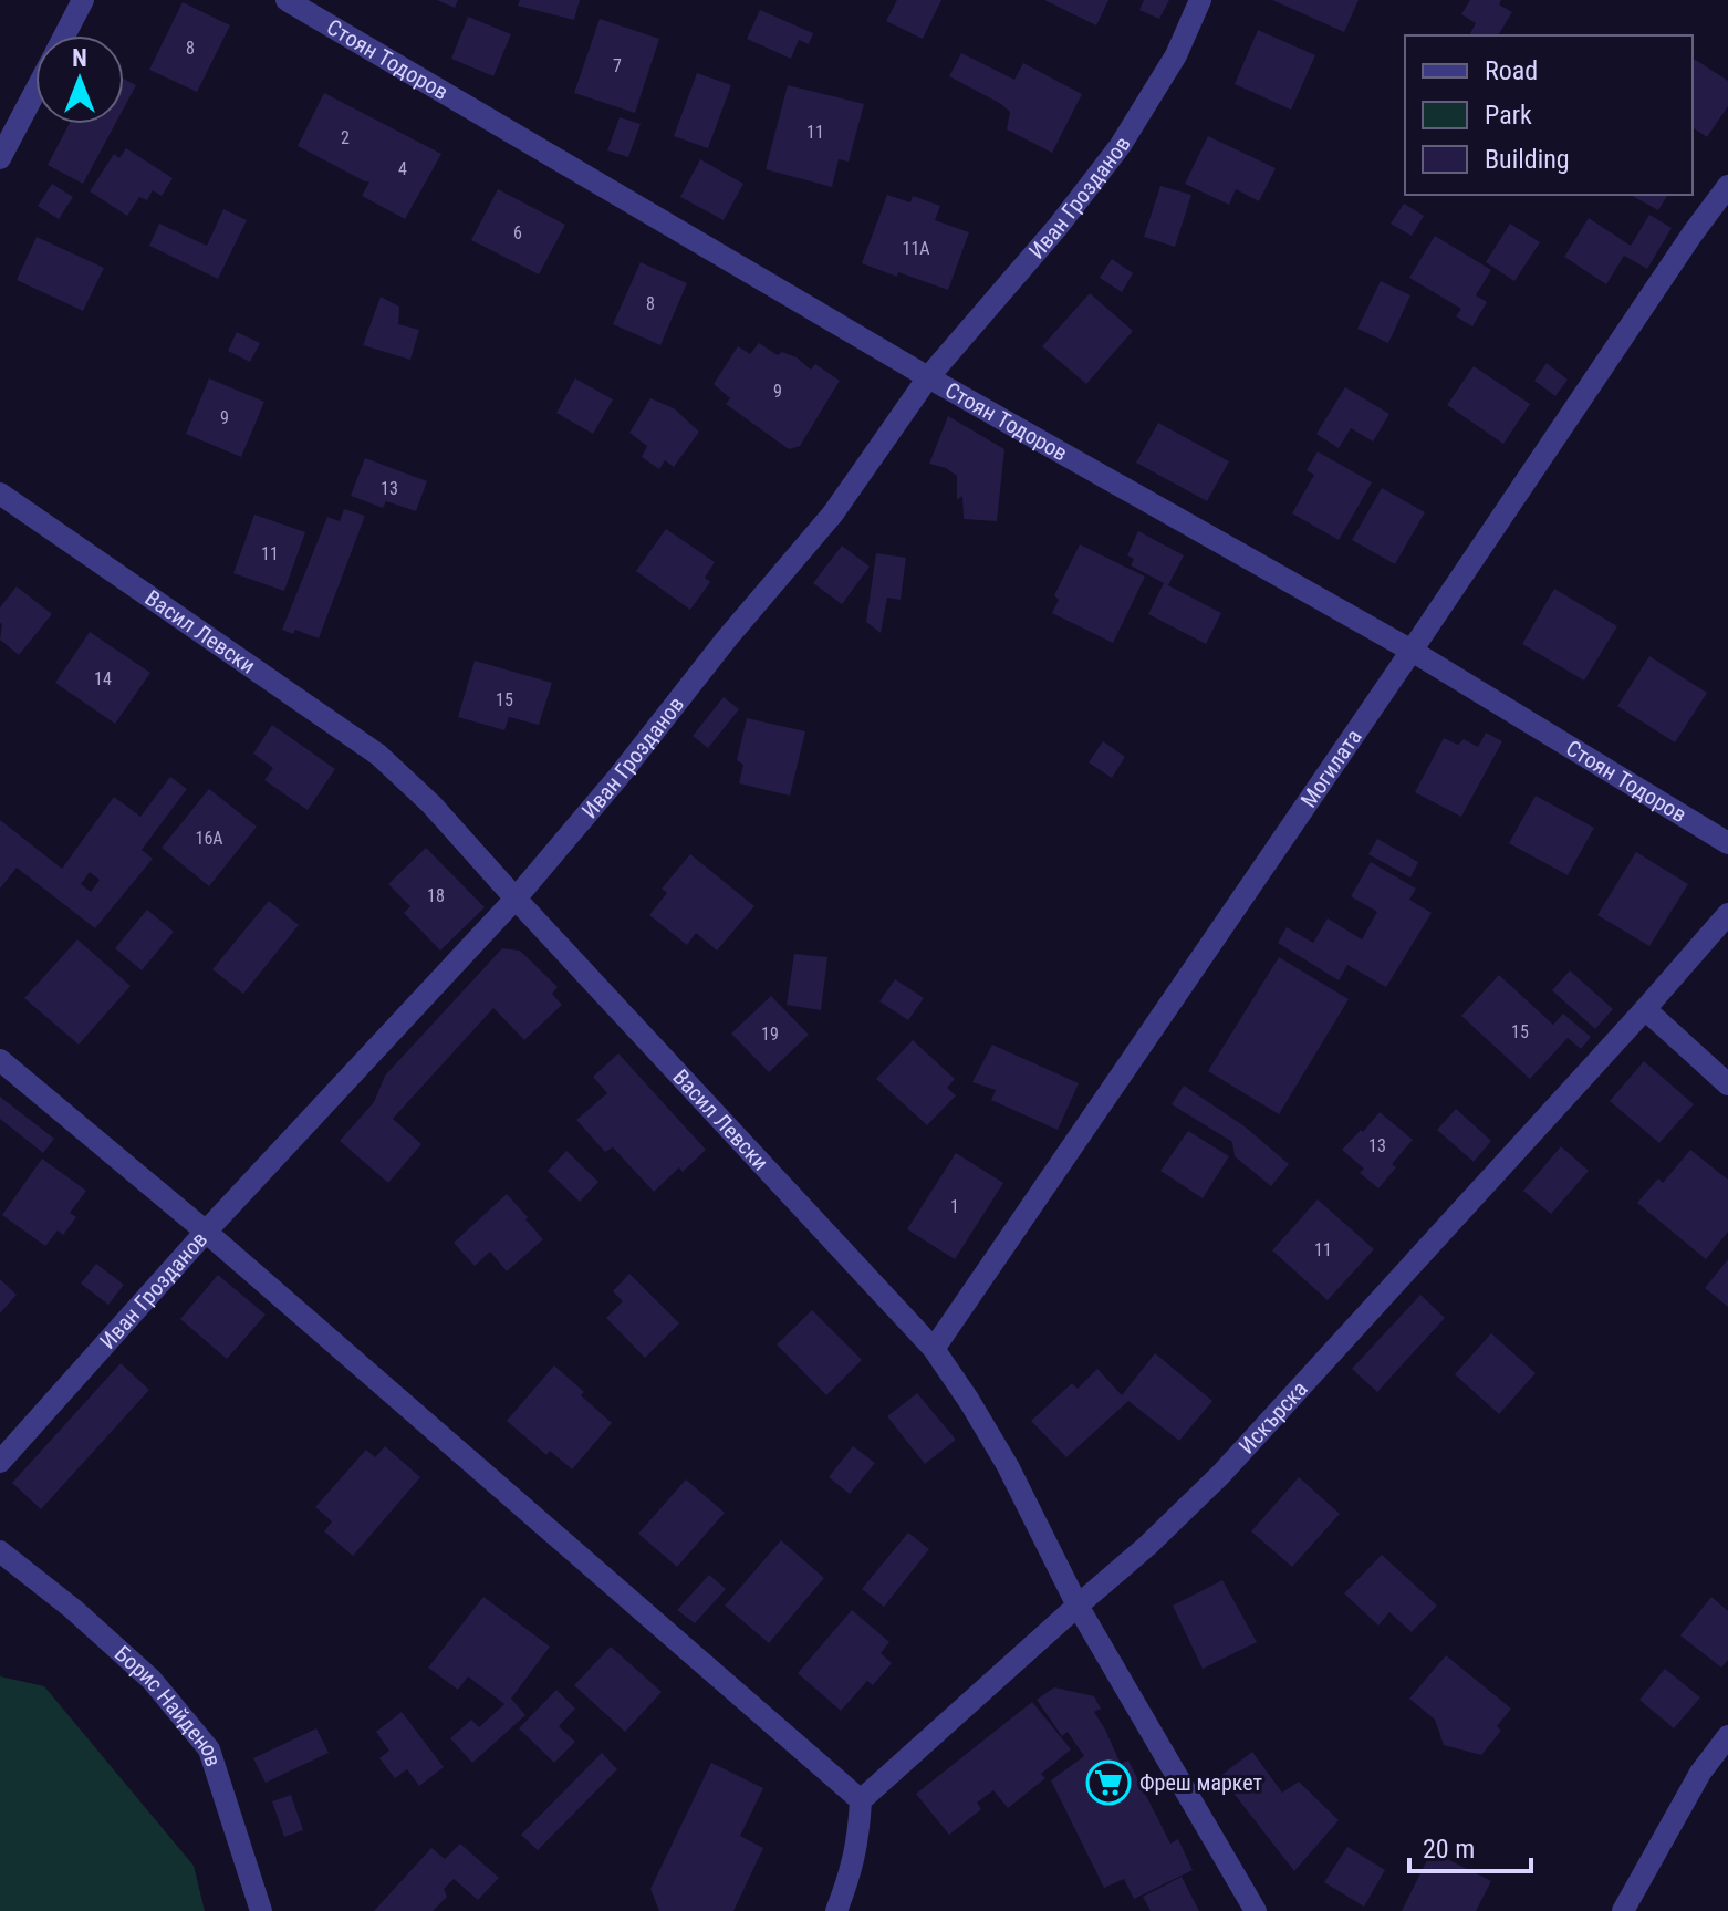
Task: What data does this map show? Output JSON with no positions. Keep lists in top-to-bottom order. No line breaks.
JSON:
{"streets":{"street":["Стоян Тодоров","Иван Грозданов","Васил Левски","Могилата","Искърска","Борис Найденов"]},"crossings":[["Стоян Тодоров","Иван Грозданов"],["Стоян Тодоров","Могилата"],["Иван Грозданов","Васил Левски"],["Васил Левски","Могилата"],["Васил Левски","Искърска"]],"places":{"supermarket":["Фреш маркет"]},"house_numbers":["8","7","11","2","4","6","11А","8","9","9","13","11","14","15","16А","18","15","19","13","1","11"],"legend":["Road","Park","Building"],"scale_bar":"20 m","north":"top"}
